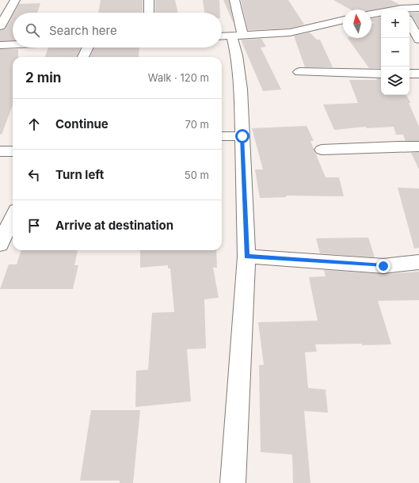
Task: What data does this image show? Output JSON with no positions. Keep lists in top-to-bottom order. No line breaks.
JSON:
{"north":"top","page":{"map_buttons":["+","−"],"search":"Search here","heading":["2 min","Walk · 120 m"],"list":[["Continue","70 m"],["Turn left","50 m"],"Arrive at destination"]}}
